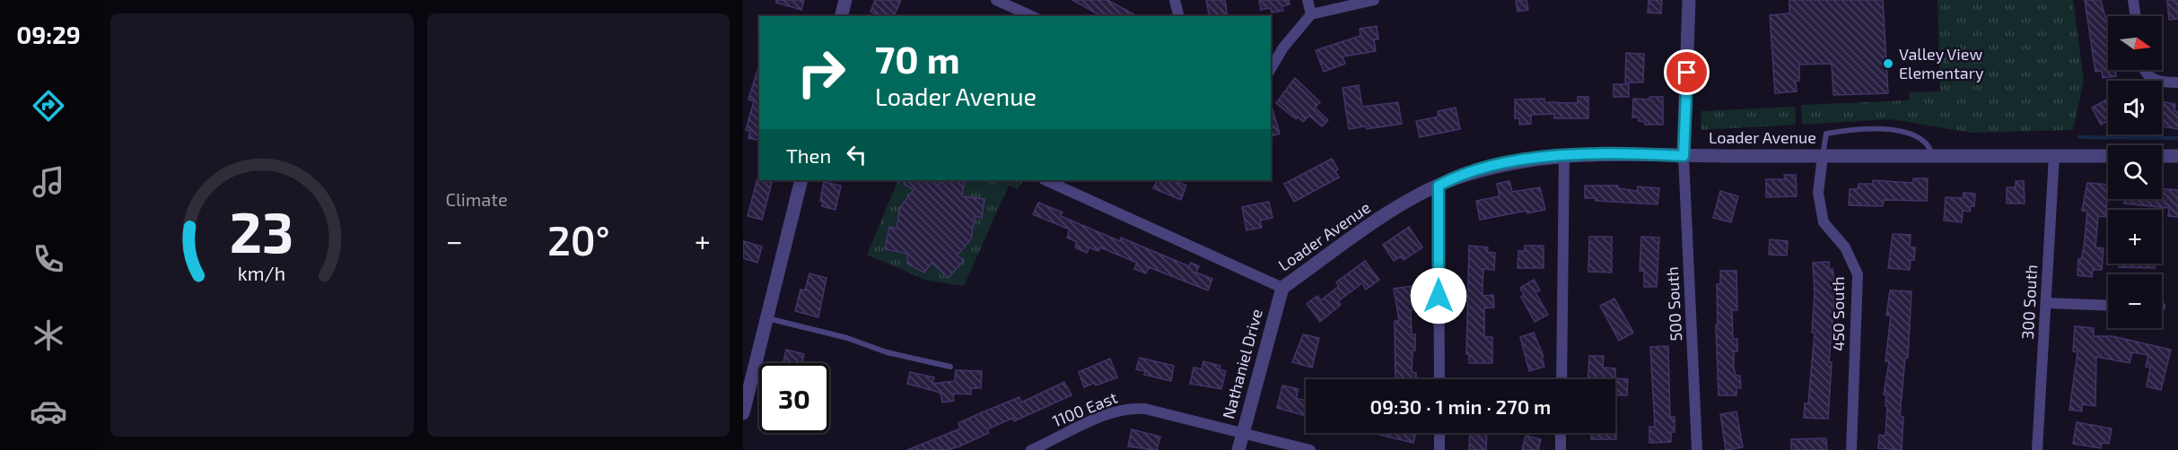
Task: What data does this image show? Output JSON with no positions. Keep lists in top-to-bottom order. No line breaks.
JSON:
{"streets":{"street":["Loader Avenue","300 South","500 South","450 South","Nathaniel Drive","1100 East"]},"crossings":[["Loader Avenue","300 South"],["Loader Avenue","500 South"],["Loader Avenue","450 South"],["Loader Avenue","Nathaniel Drive"],["Nathaniel Drive","1100 East"]],"places":["Valley View Elementary"],"north":"right","page":{"tabs":"09:29","tile":"Climate","map_buttons":["+","−"],"turn":["70 m","Loader Avenue"],"then":"Then","heat":["−","20°","+"],"limit":"30","trip":"09:30 · 1 min · 270 m","gauge":["23","km/h"]}}
